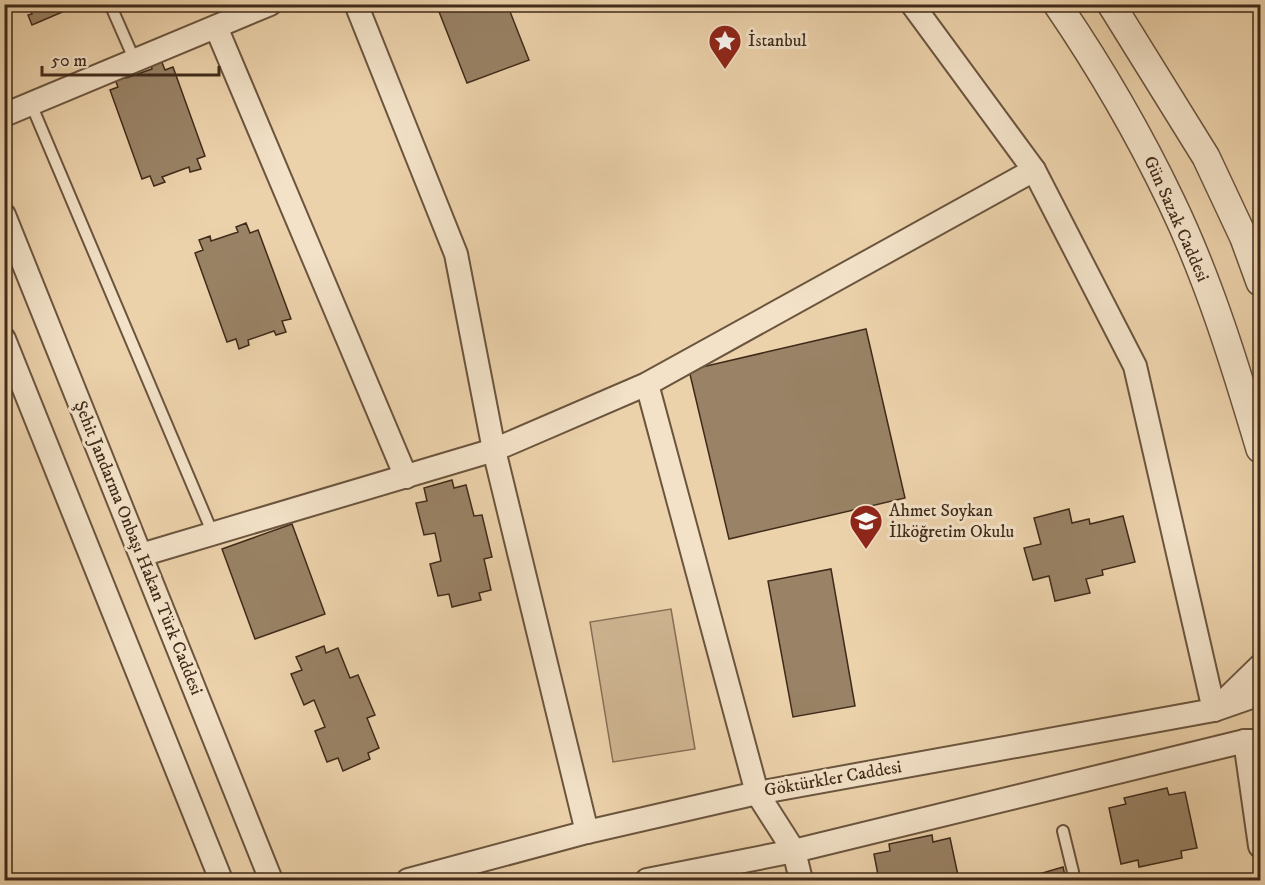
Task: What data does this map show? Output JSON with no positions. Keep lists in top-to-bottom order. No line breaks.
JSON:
{"streets":{"street":["Gün Sazak Caddesi","Şehit Jandarma Onbaşı Hakan Türk Caddesi","Göktürkler Caddesi"]},"places":{"place":["İstanbul"],"school or university":["Ahmet Soykan İlköğretim Okulu"]},"scale_bar":"50 m"}
